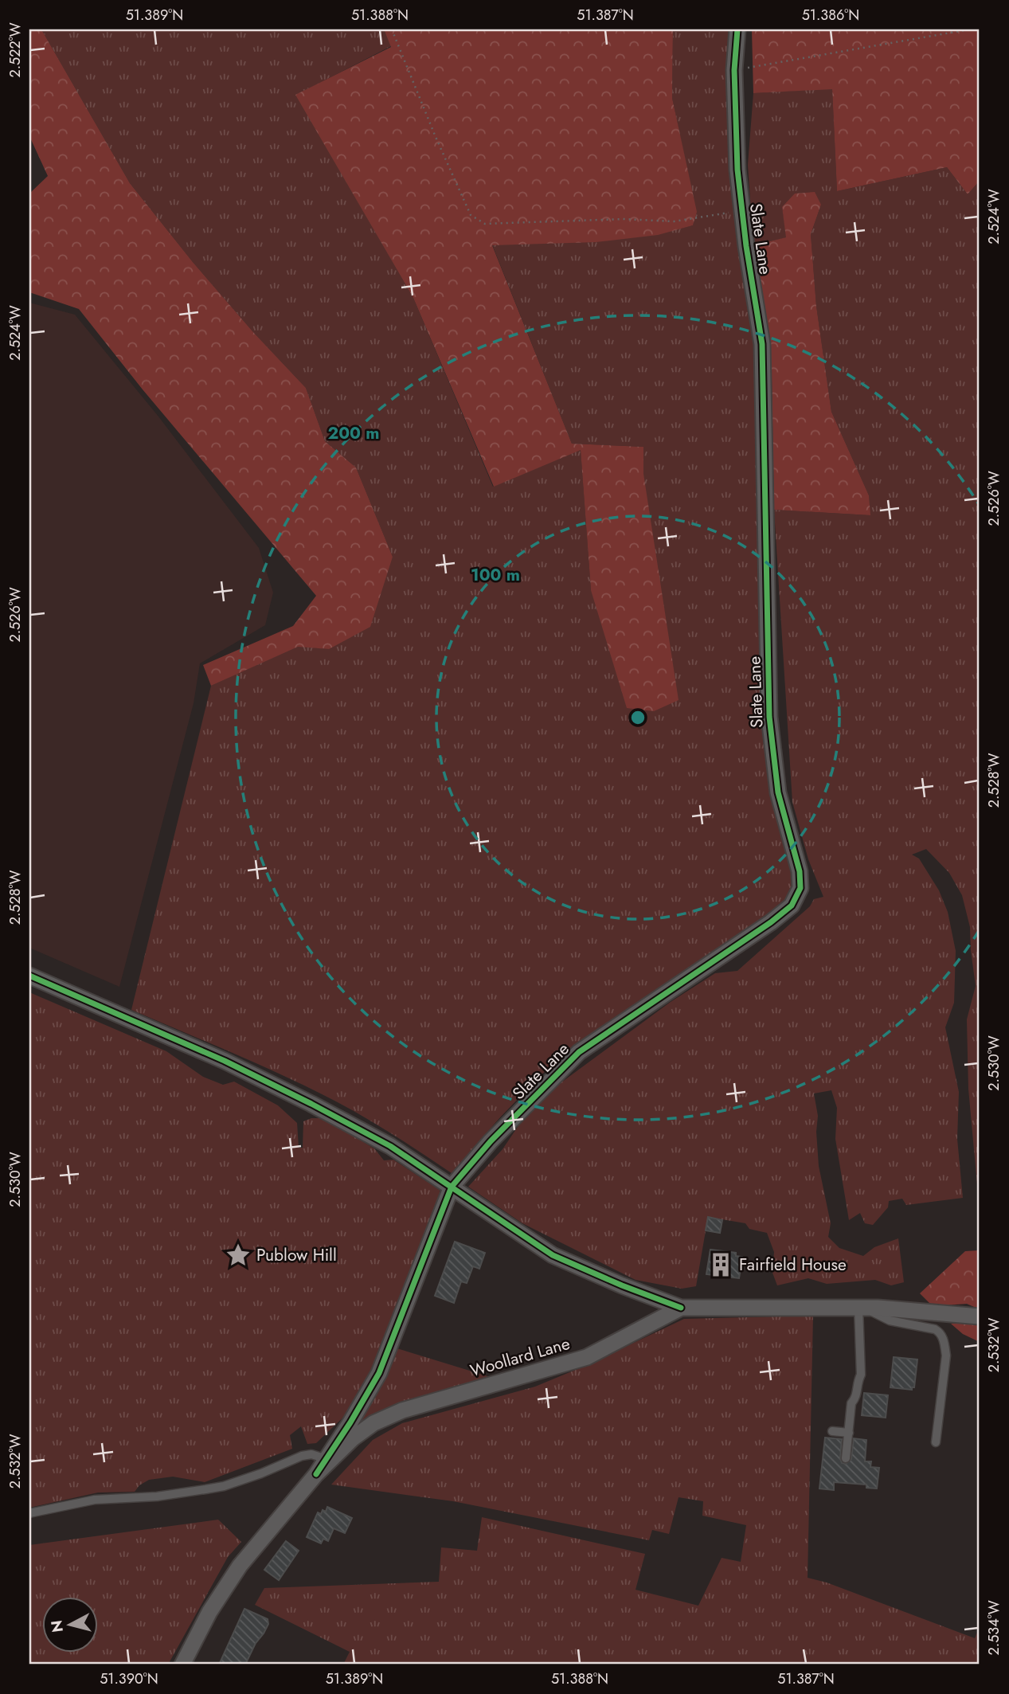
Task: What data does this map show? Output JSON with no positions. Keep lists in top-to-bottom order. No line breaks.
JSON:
{"streets":{"street":["Slate Lane","Woollard Lane"]},"crossings":[["Slate Lane","Woollard Lane"]],"places":{"place":["Publow Hill"],"building":["Fairfield House"]},"north":"left","coordinates":["51.389°N","51.388°N","51.387°N","51.386°N","2.522°W","2.524°W","2.526°W","2.528°W","2.530°W","2.532°W","2.534°W","51.390°N"],"rings":["200 m","100 m"]}
